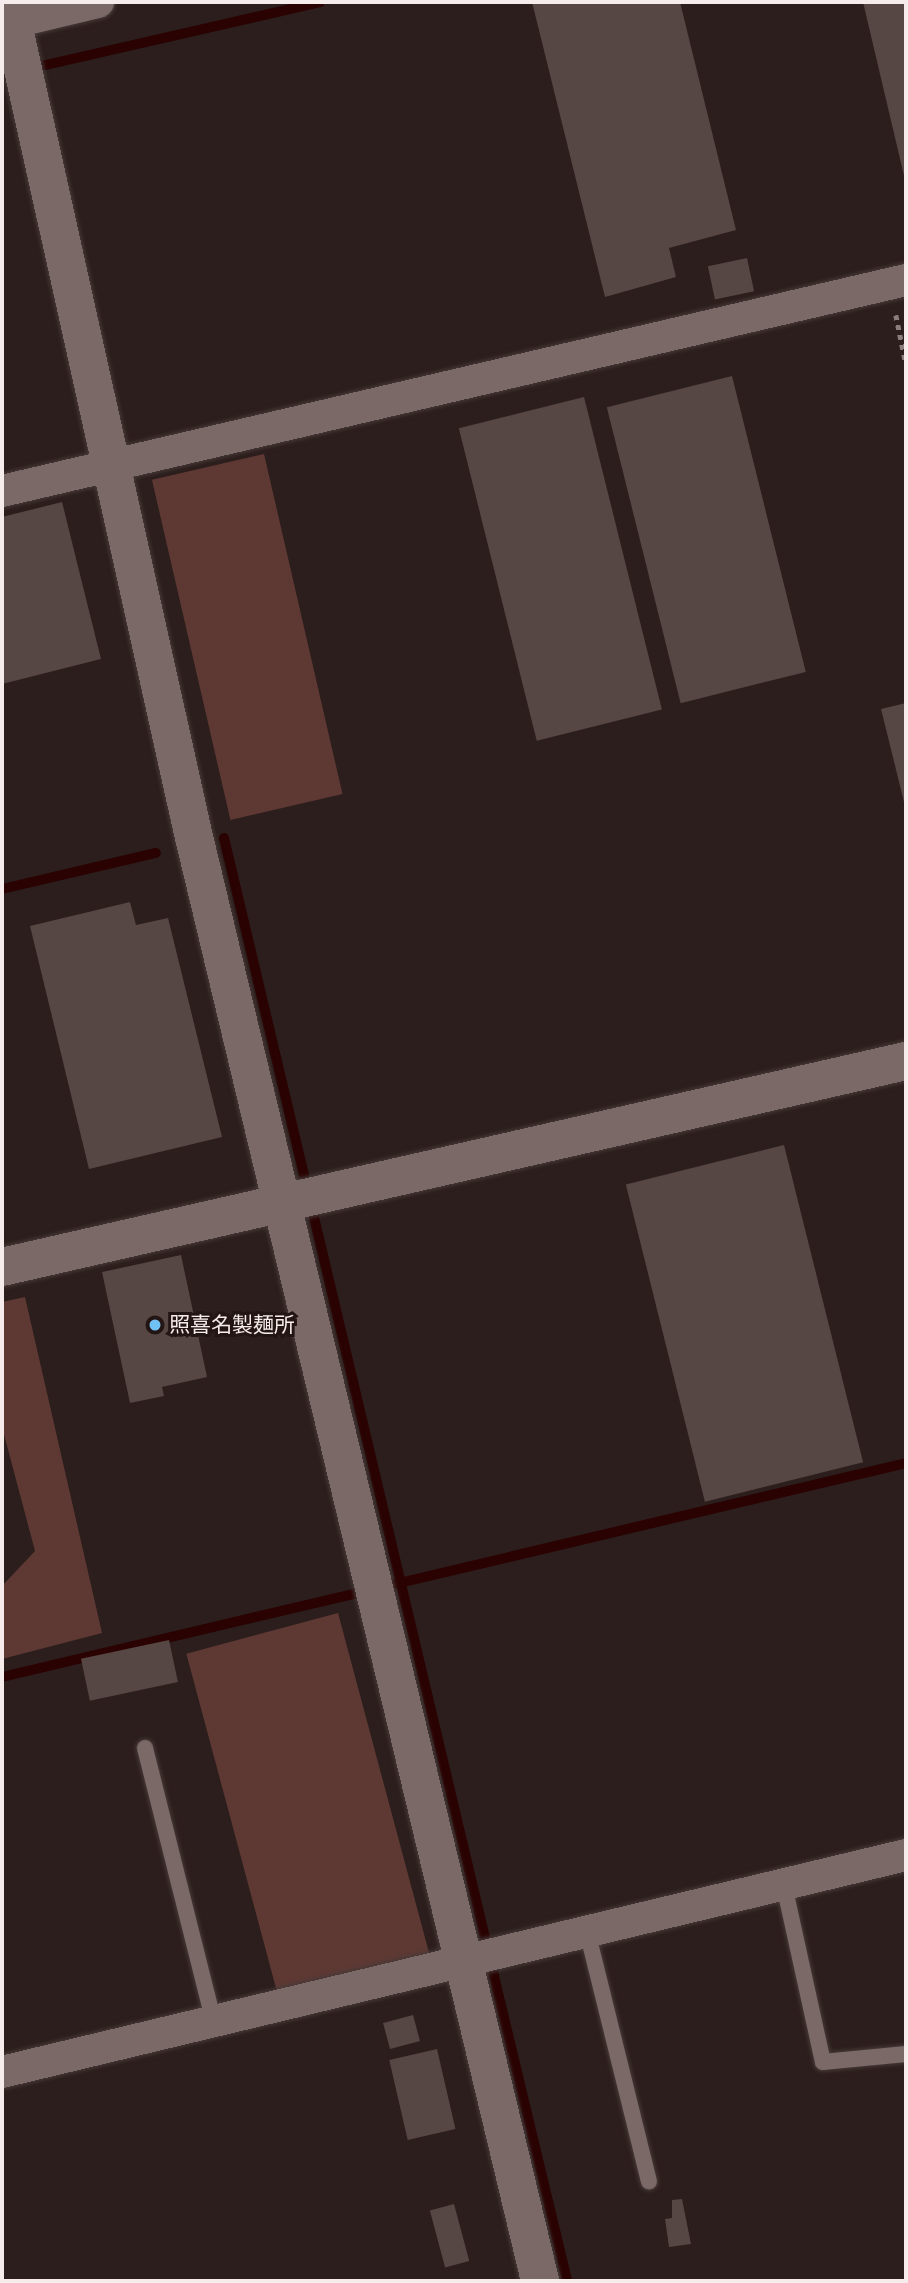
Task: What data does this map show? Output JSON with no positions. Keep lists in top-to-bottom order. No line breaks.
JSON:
{"places":["照喜名製麺所"]}
